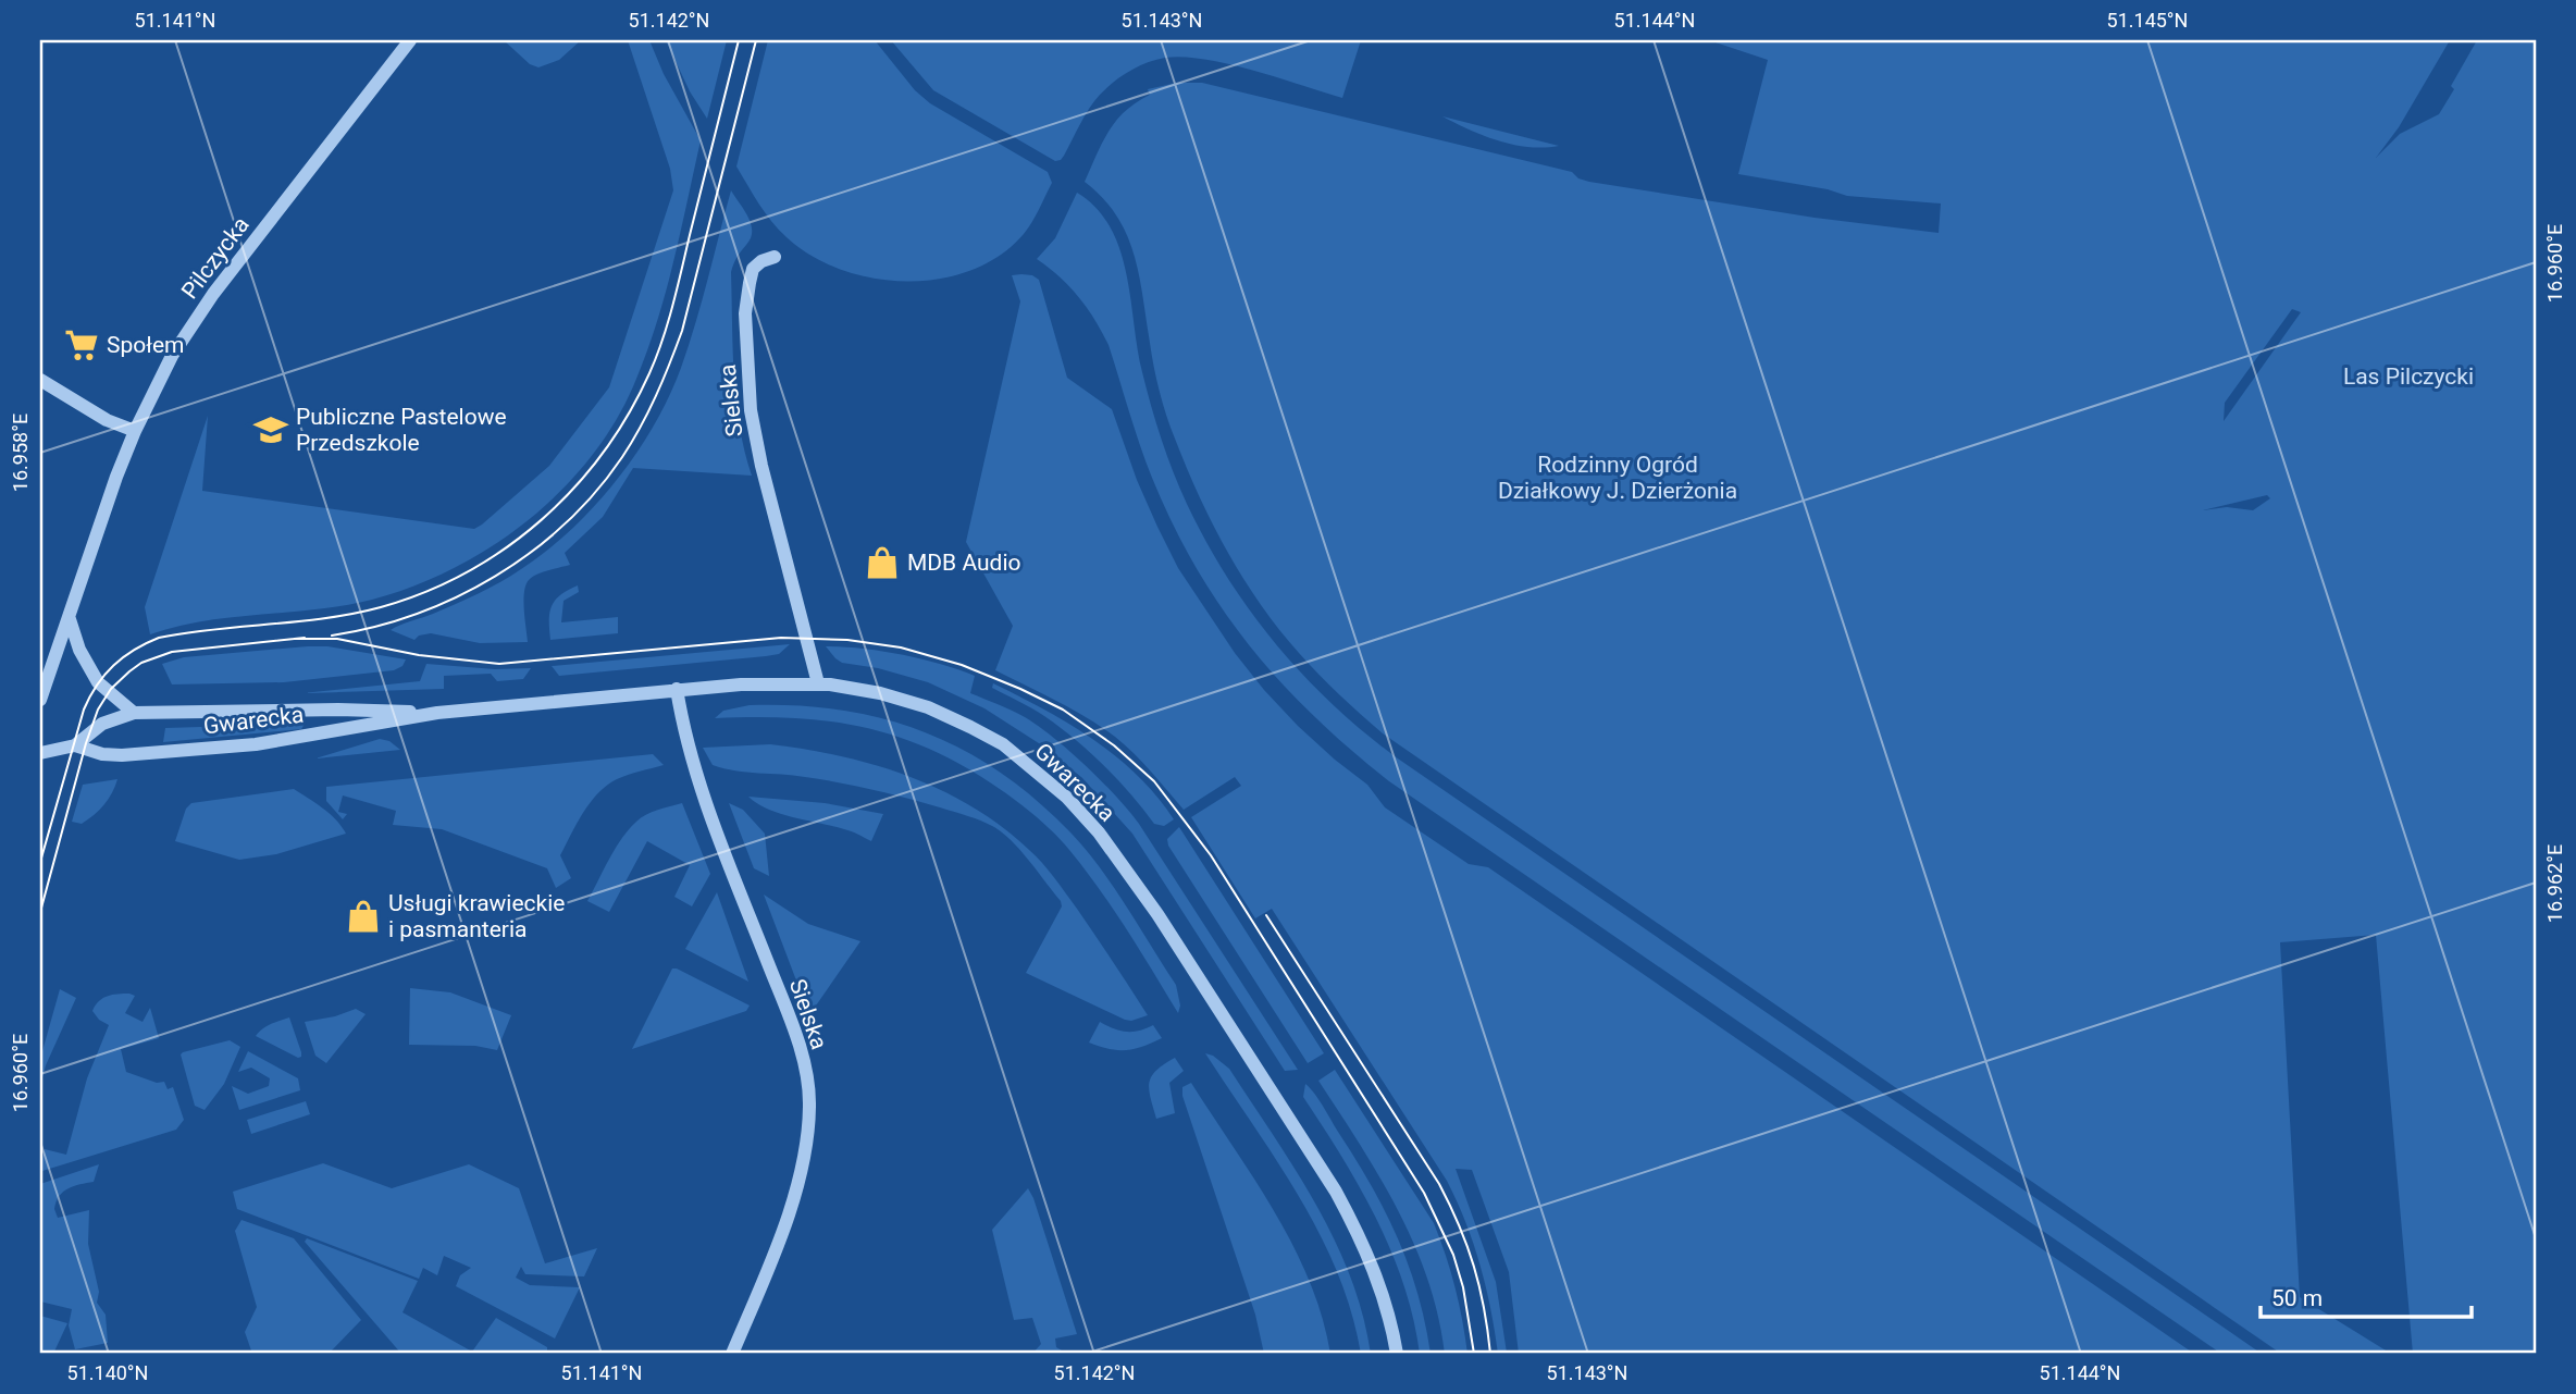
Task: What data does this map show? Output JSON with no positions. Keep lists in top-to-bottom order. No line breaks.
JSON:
{"streets":{"street":["Pilczycka","Sielska","Gwarecka"]},"crossings":[["Sielska","Gwarecka"]],"parks":["Las Pilczycki","Rodzinny Ogród Działkowy J. Dzierżonia"],"places":{"supermarket":["Społem"],"school or university":["Publiczne Pastelowe Przedszkole"],"shop":["MDB Audio","Usługi krawieckie i pasmanteria"]},"scale_bar":"50 m","coordinates":["51.141°N","51.142°N","51.143°N","51.144°N","51.145°N","16.960°E","16.958°E","16.962°E","51.140°N"]}
